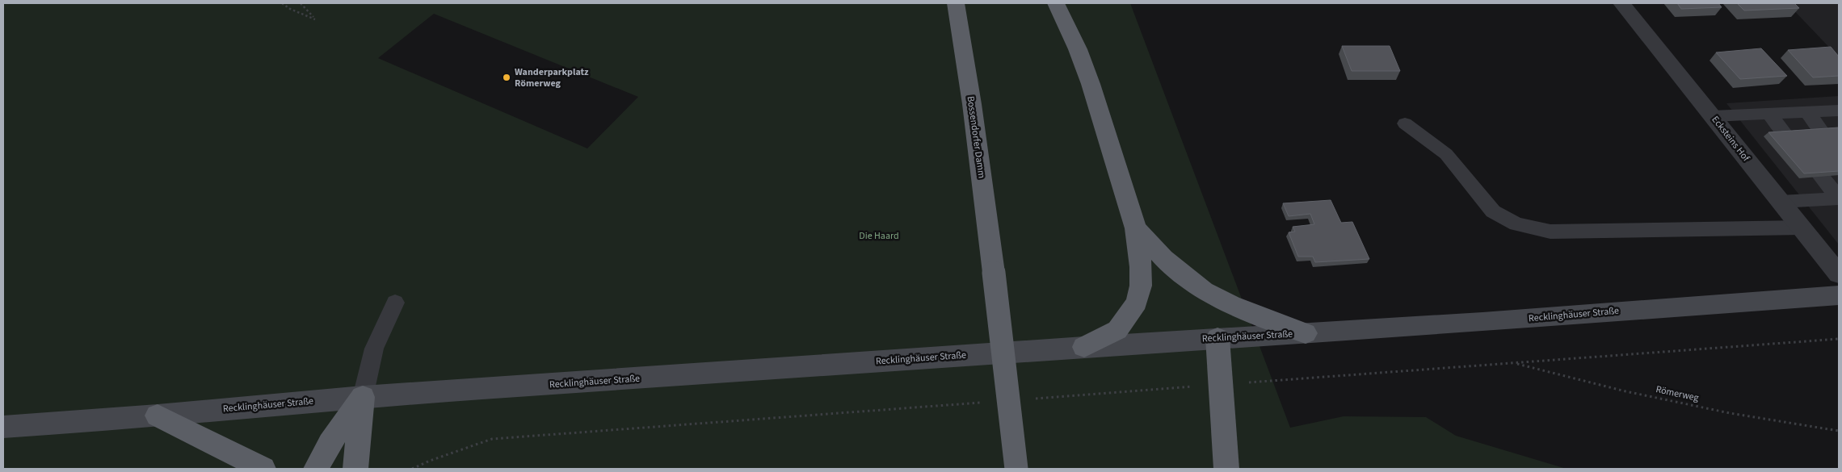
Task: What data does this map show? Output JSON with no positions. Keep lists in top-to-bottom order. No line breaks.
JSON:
{"streets":{"highway":["Bossendorfer Damm"],"main road":["Recklinghäuser Straße"],"street":["Ecksteins Hof"],"path":["Römerweg"]},"parks":["Die Haard"],"places":["Wanderparkplatz Römerweg"]}
